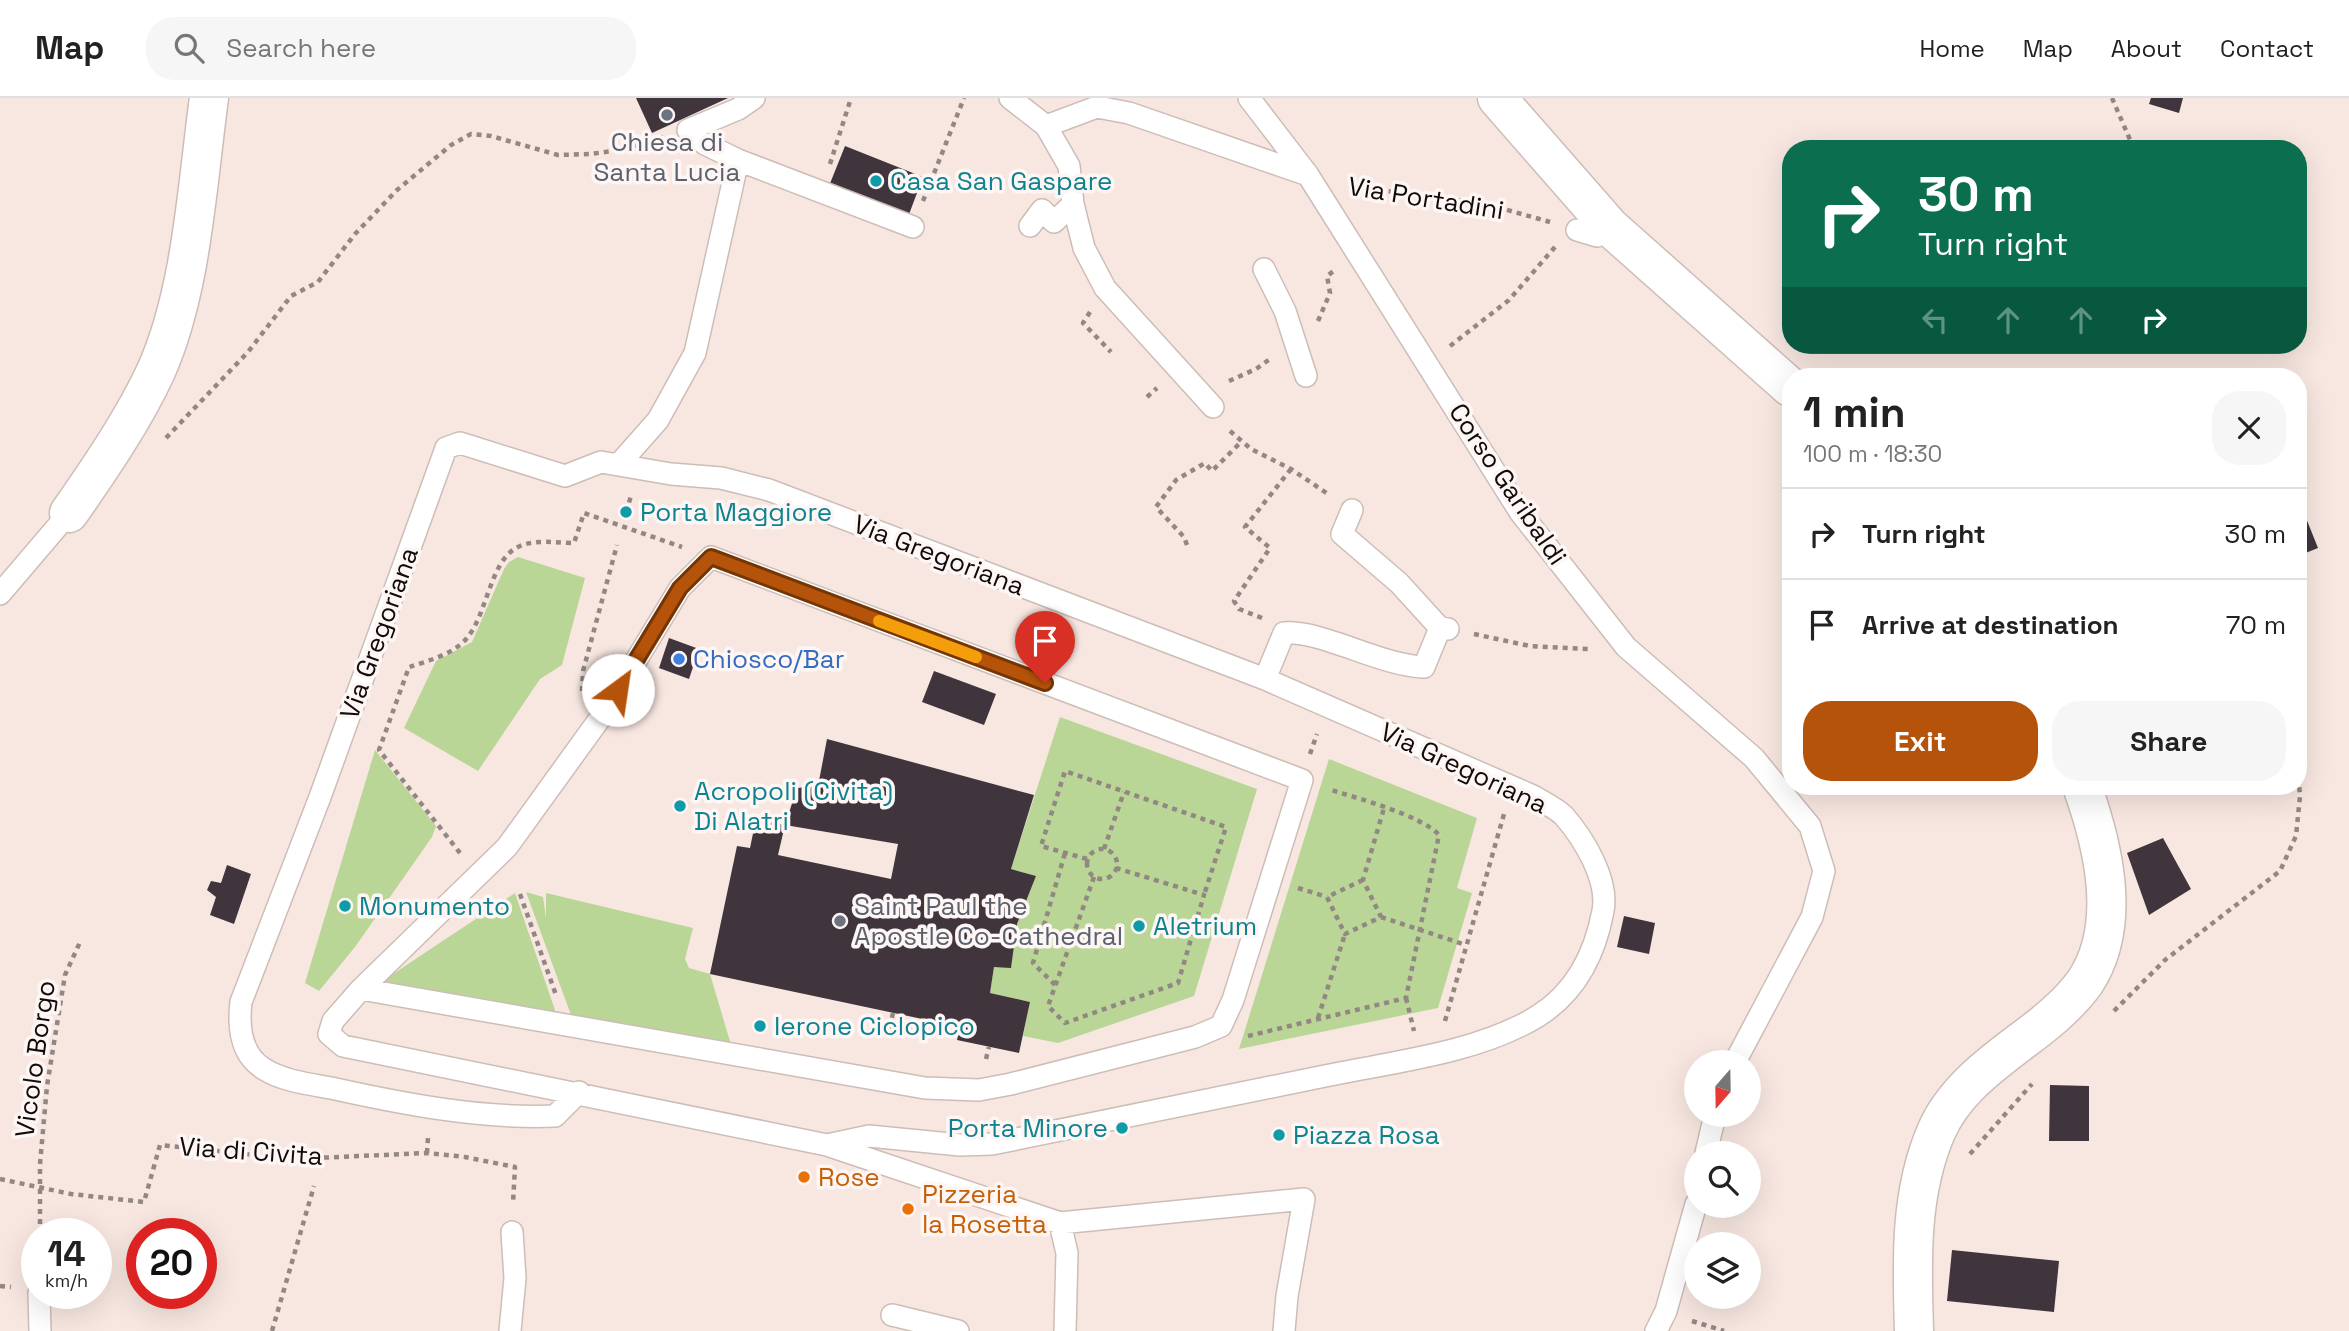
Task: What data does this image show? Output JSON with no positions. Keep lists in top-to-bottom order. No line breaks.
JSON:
{"streets":{"lane":["Corso Garibaldi","Via Gregoriana"],"path":["Via Portadini","Vicolo Borgo","Via di Civita"]},"crossings":[["Vicolo Borgo","Via di Civita"]],"places":["Chiesa di Santa Lucia","Casa San Gaspare","Porta Maggiore","Chiosco/Bar","Acropoli (Civita) Di Alatri","Monumento","Saint Paul the Apostle Co-Cathedral","Aletrium","Ierone Ciclopico","Porta Minore","Piazza Rosa","Rose","Pizzeria la Rosetta"],"north":"bottom","page":{"header":"Map","search":"Search here","nav":["Home","Map","About","Contact"],"turn":["30 m","Turn right"],"heading":["1 min","100 m · 18:30"],"list":[{"name":"Turn right","value":"30 m"},{"name":"Arrive at destination","value":"70 m"}],"buttons":["Exit","Share"],"speed":"14 km/h","limit":"20"}}
